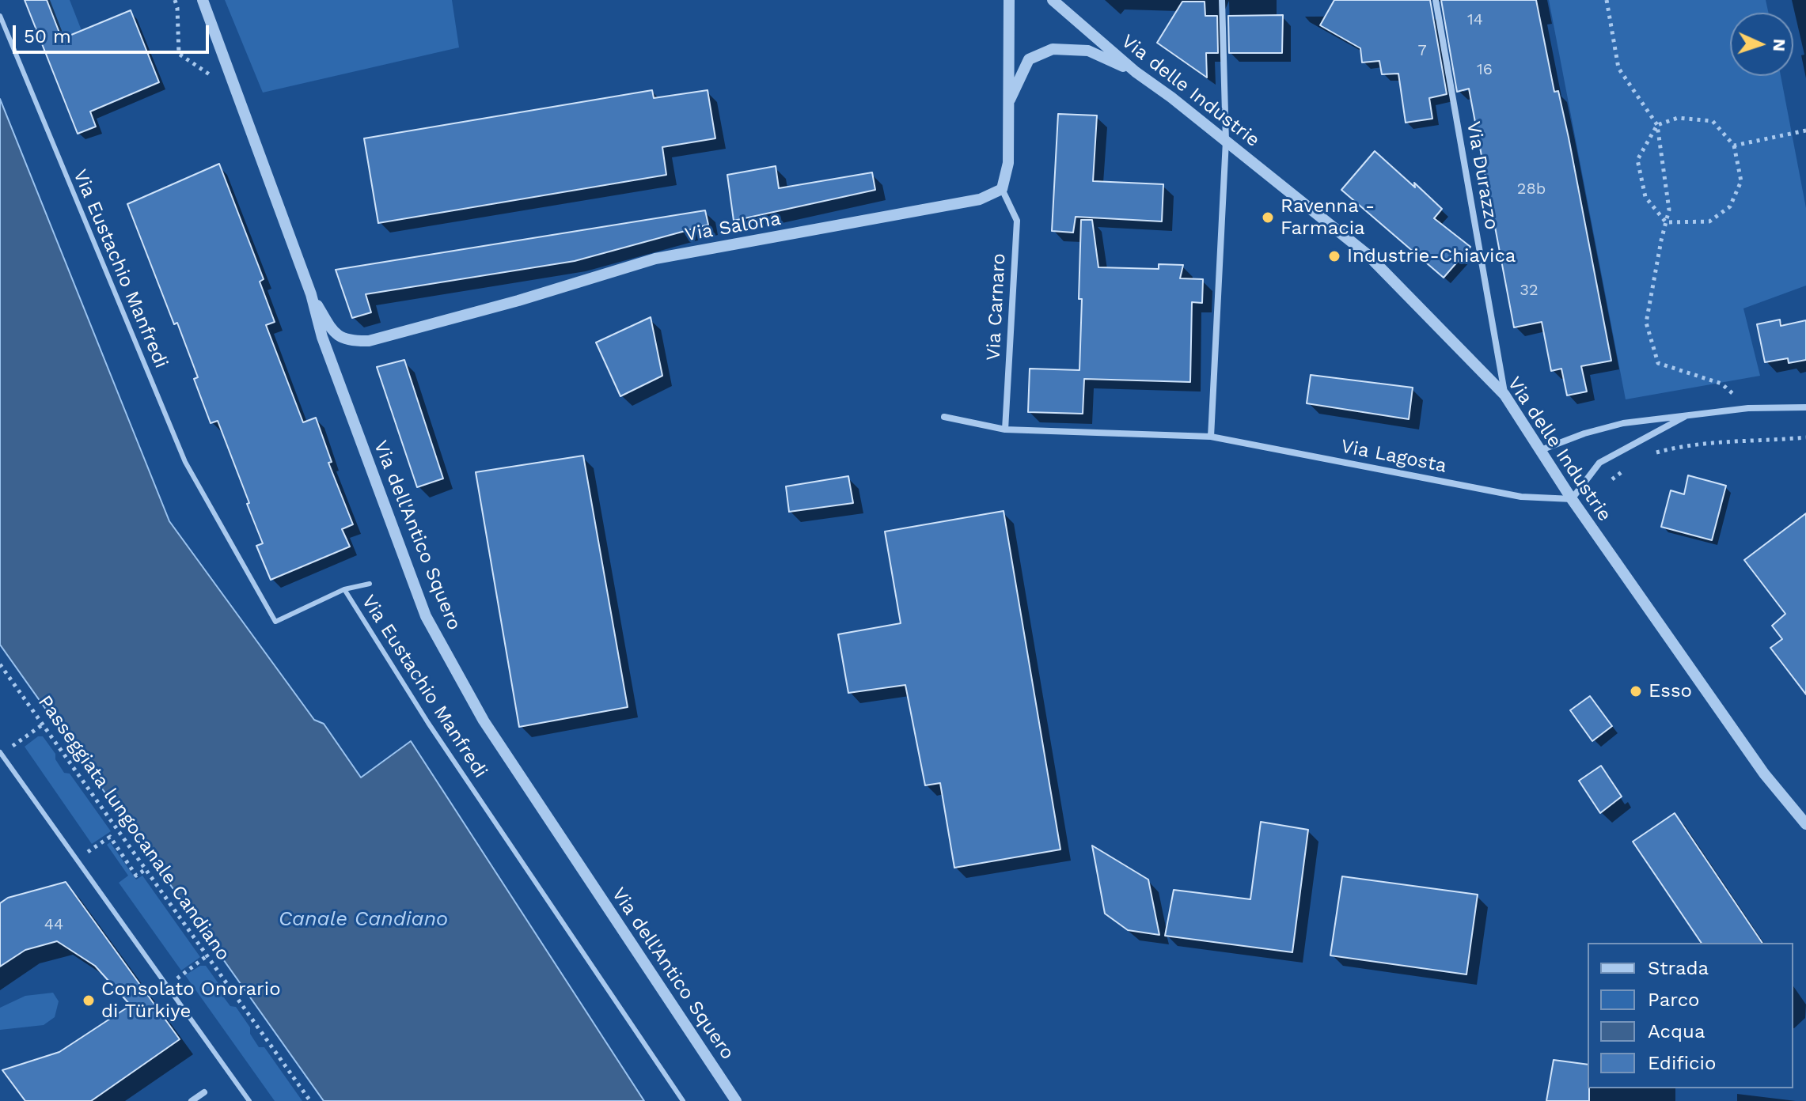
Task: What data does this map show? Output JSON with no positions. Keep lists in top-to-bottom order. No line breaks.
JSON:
{"streets":{"street":["Via delle Industrie","Via Durazzo","Via Salona","Via Carnaro","Via Lagosta","Via dell'Antico Squero"],"lane":["Via Eustachio Manfredi"],"path":["Passeggiata lungocanale Candiano"]},"crossings":[["Via delle Industrie","Via Durazzo"],["Via delle Industrie","Via Lagosta"],["Via Salona","Via Carnaro"],["Via Salona","Via dell'Antico Squero"],["Via Carnaro","Via Lagosta"]],"water":["Canale Candiano"],"places":["Ravenna - Farmacia","Industrie-Chiavica","Esso","Consolato Onorario di Türkiye"],"house_numbers":["14","7","16","28b","32","44"],"legend":["Strada","Parco","Acqua","Edificio"],"scale_bar":"50 m","north":"right"}
